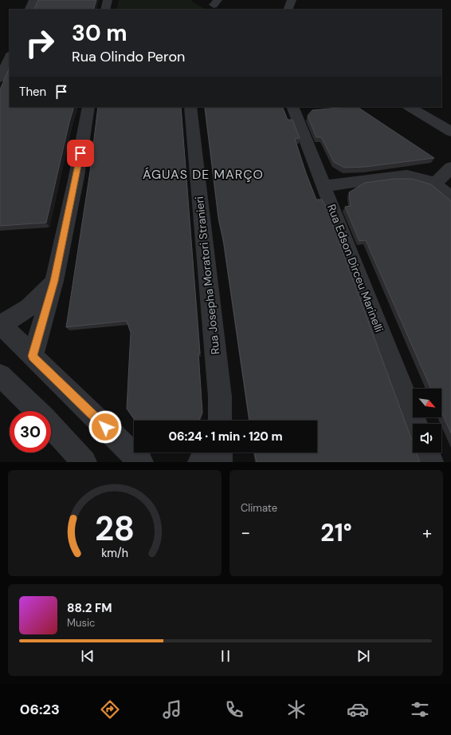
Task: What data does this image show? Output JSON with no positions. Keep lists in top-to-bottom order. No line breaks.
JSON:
{"streets":{"street":["Rua Edson Dirceu Marinelli","Rua Josepha Moratori Stranieri"]},"districts":["ÁGUAS DE MARÇO"],"north":"bottom right","page":{"turn":["30 m","Rua Olindo Peron"],"then":"Then","limit":"30","trip":"06:24 · 1 min · 120 m","tile":"Climate","heat":["−","21°","+"],"song":["88.2 FM","Music"],"tabs":"06:23","gauge":["28","km/h"]}}
